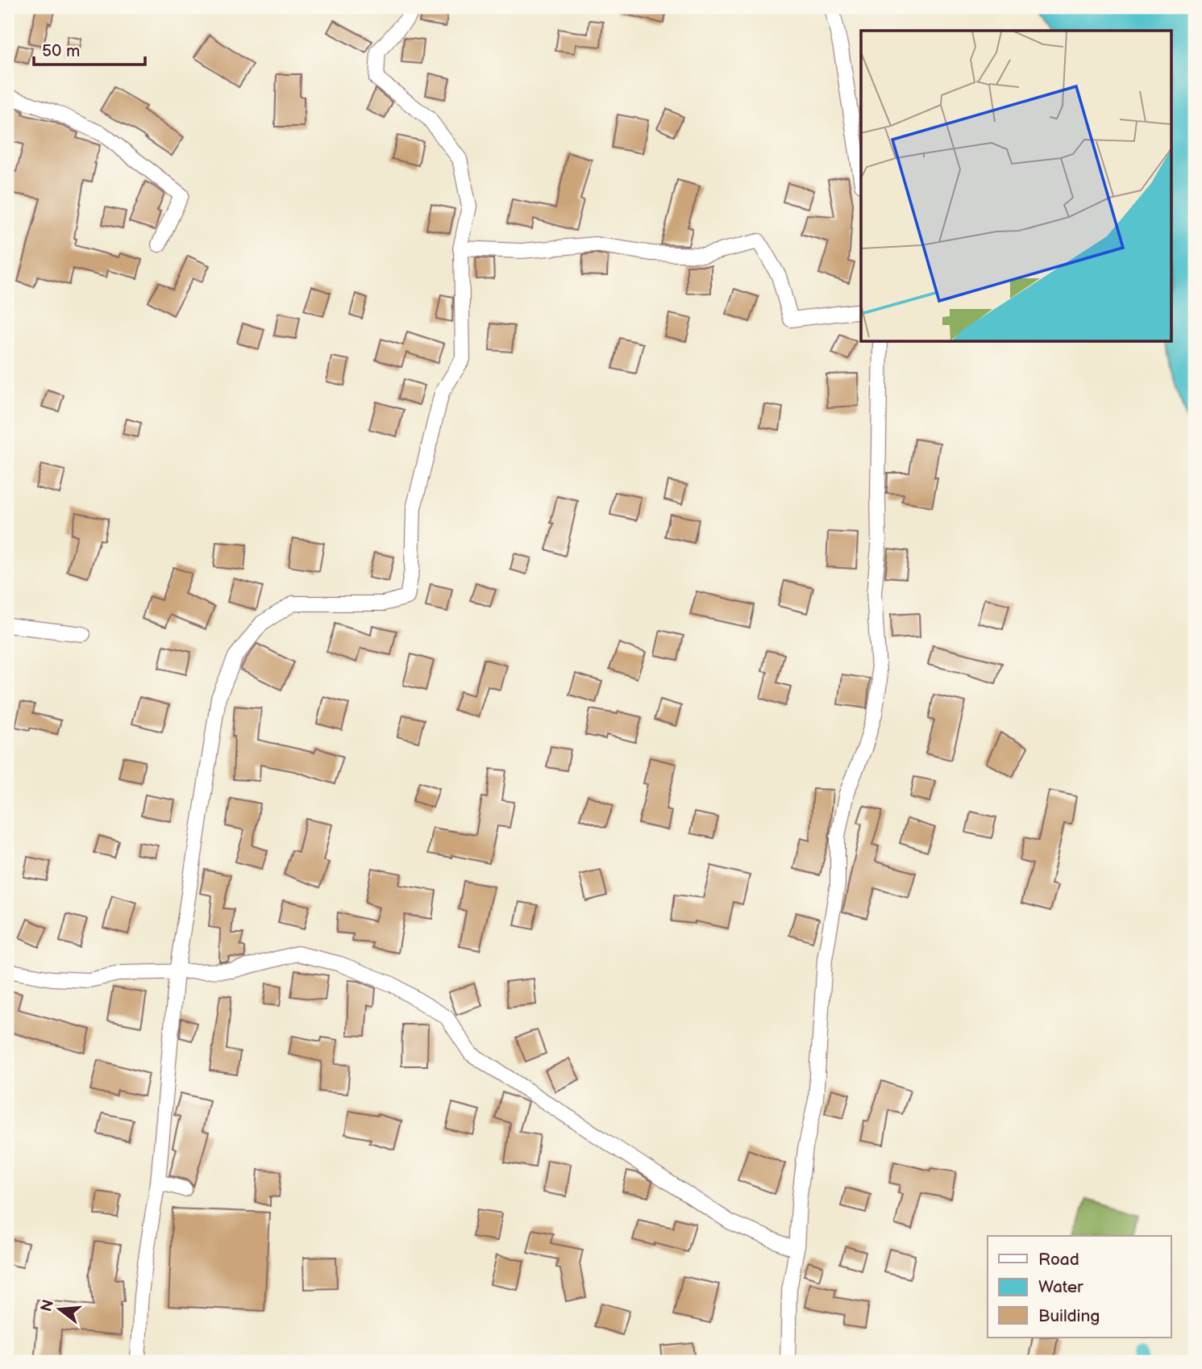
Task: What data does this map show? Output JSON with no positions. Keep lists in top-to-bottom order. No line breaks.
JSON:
{"legend":["Road","Water","Building"],"scale_bar":"50 m","north":"left"}
